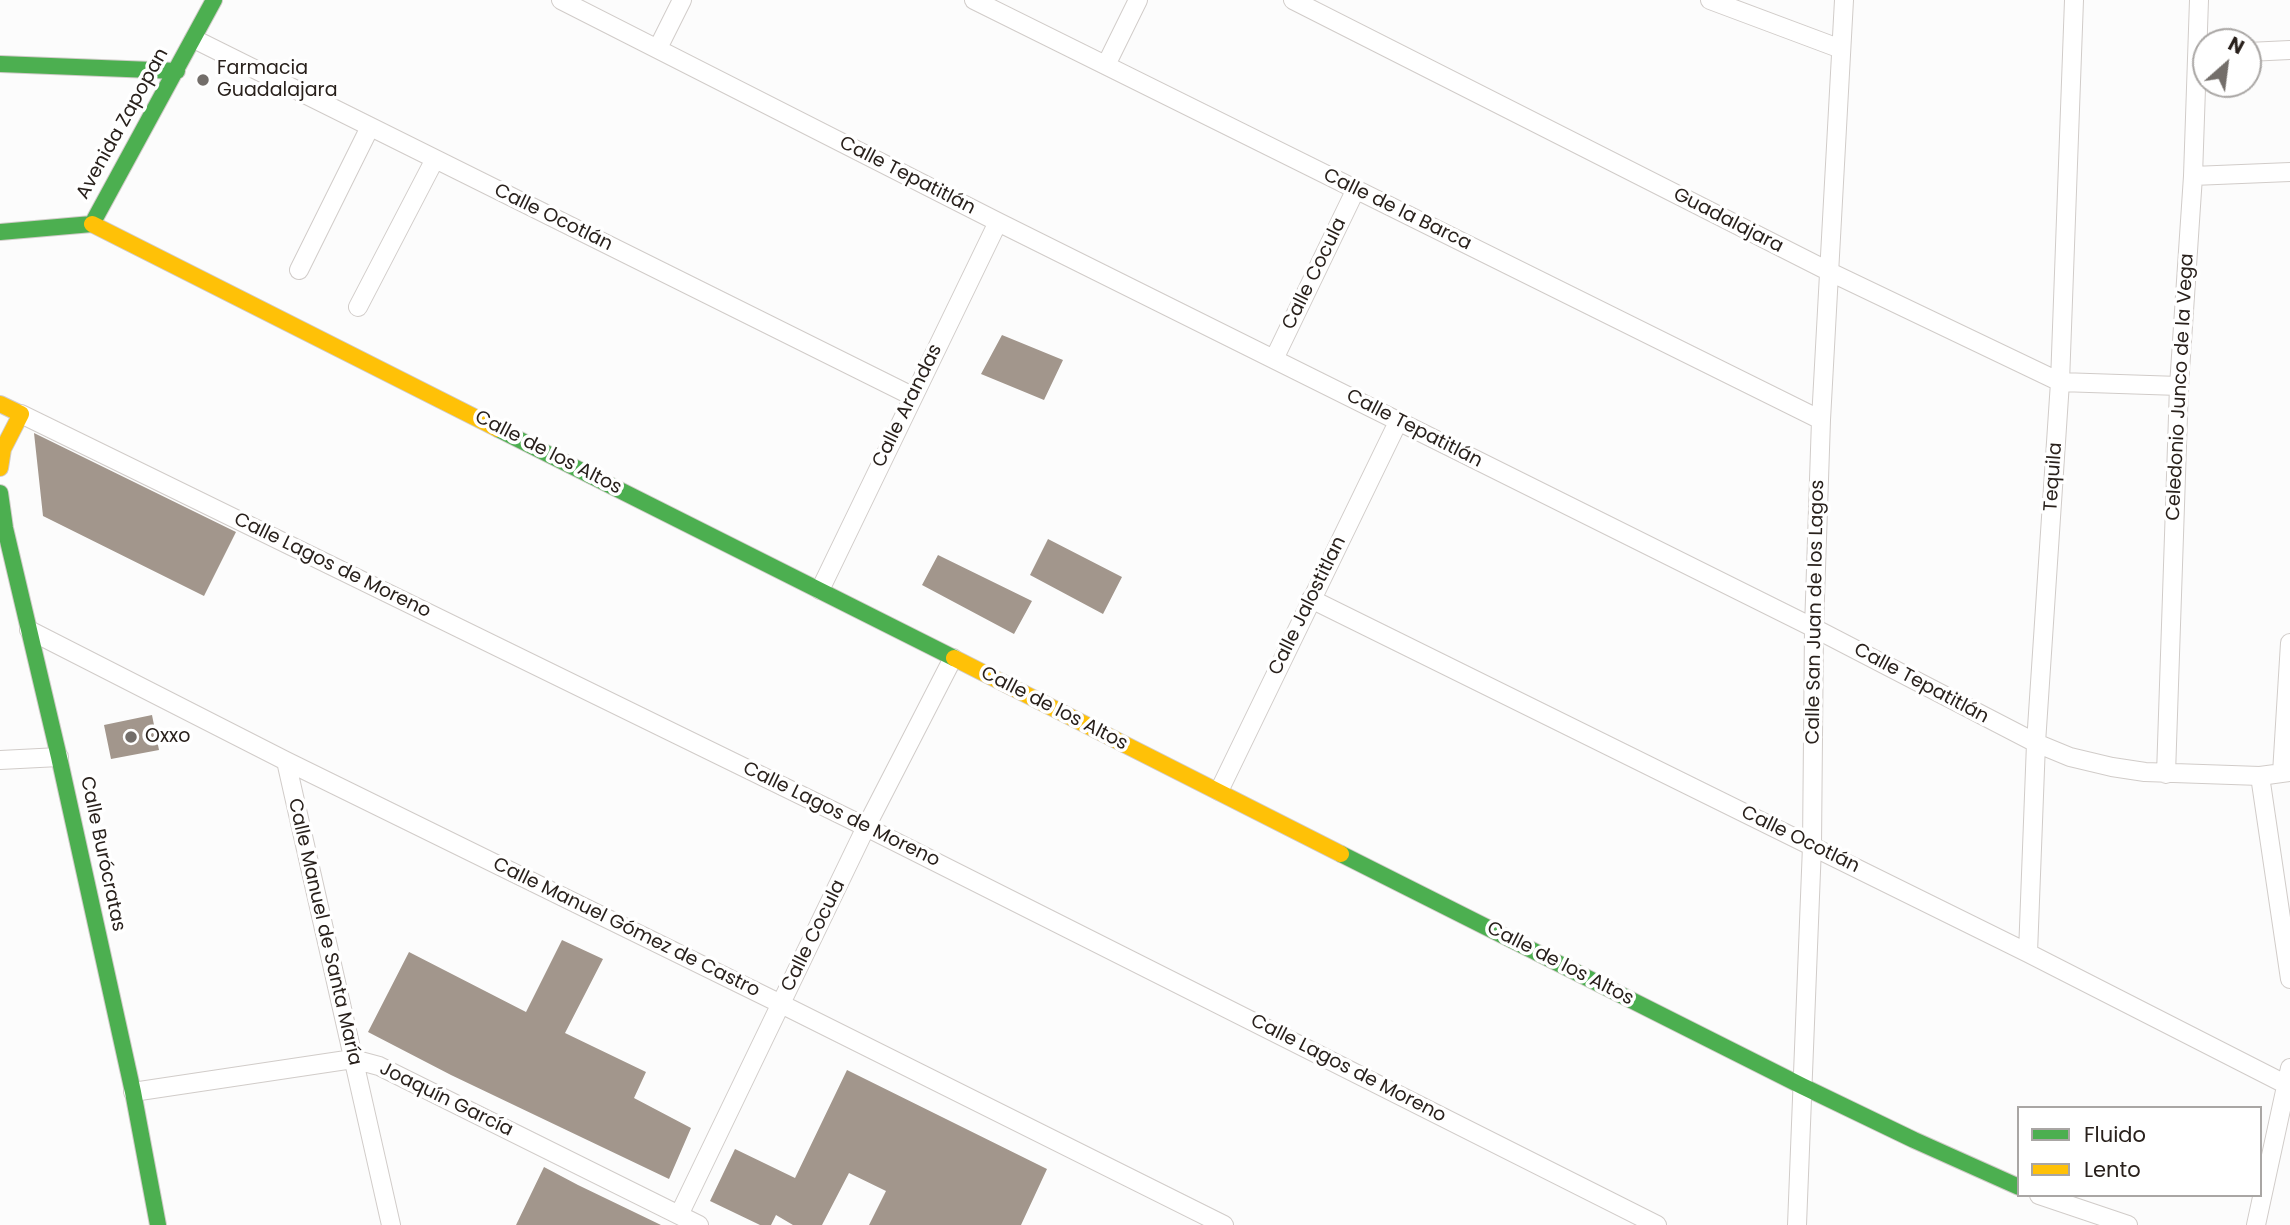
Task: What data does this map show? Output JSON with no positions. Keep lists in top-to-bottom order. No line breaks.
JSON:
{"streets":{"street":["Avenida Zapopan","Calle Tepatitlán","Calle de la Barca","Calle Ocotlán","Guadalajara","Calle Cocula","Celedonio Junco de la Vega","Calle Arandas","Calle de los Altos","Tequila","Calle Lagos de Moreno","Calle Jalostitlan","Calle San Juan de los Lagos","Calle Burócratas","Calle Manuel Gómez de Castro","Calle Manuel de Santa María","Joaquín García"]},"crossings":[["Avenida Zapopan","Calle Ocotlán"],["Avenida Zapopan","Calle de los Altos"],["Calle Tepatitlán","Calle Cocula"],["Calle Tepatitlán","Celedonio Junco de la Vega"],["Calle Tepatitlán","Calle Arandas"],["Calle Tepatitlán","Tequila"],["Calle Tepatitlán","Calle Jalostitlan"],["Calle Tepatitlán","Calle San Juan de los Lagos"],["Calle de la Barca","Calle Cocula"],["Calle de la Barca","Calle San Juan de los Lagos"],["Calle Ocotlán","Calle Arandas"],["Calle Ocotlán","Tequila"],["Calle Ocotlán","Calle Jalostitlan"],["Calle Ocotlán","Calle San Juan de los Lagos"],["Guadalajara","Celedonio Junco de la Vega"],["Guadalajara","Tequila"],["Guadalajara","Calle San Juan de los Lagos"],["Calle Cocula","Calle de los Altos"],["Calle Cocula","Calle Lagos de Moreno"],["Calle Cocula","Calle Manuel Gómez de Castro"],["Calle Cocula","Joaquín García"],["Calle Arandas","Calle de los Altos"],["Calle de los Altos","Calle Jalostitlan"],["Calle de los Altos","Calle San Juan de los Lagos"],["Calle Burócratas","Calle Manuel Gómez de Castro"],["Calle Burócratas","Joaquín García"],["Calle Manuel Gómez de Castro","Calle Manuel de Santa María"],["Calle Manuel de Santa María","Joaquín García"]],"places":["Farmacia Guadalajara","Oxxo"],"legend":["Fluido","Lento"],"north":"top right"}
